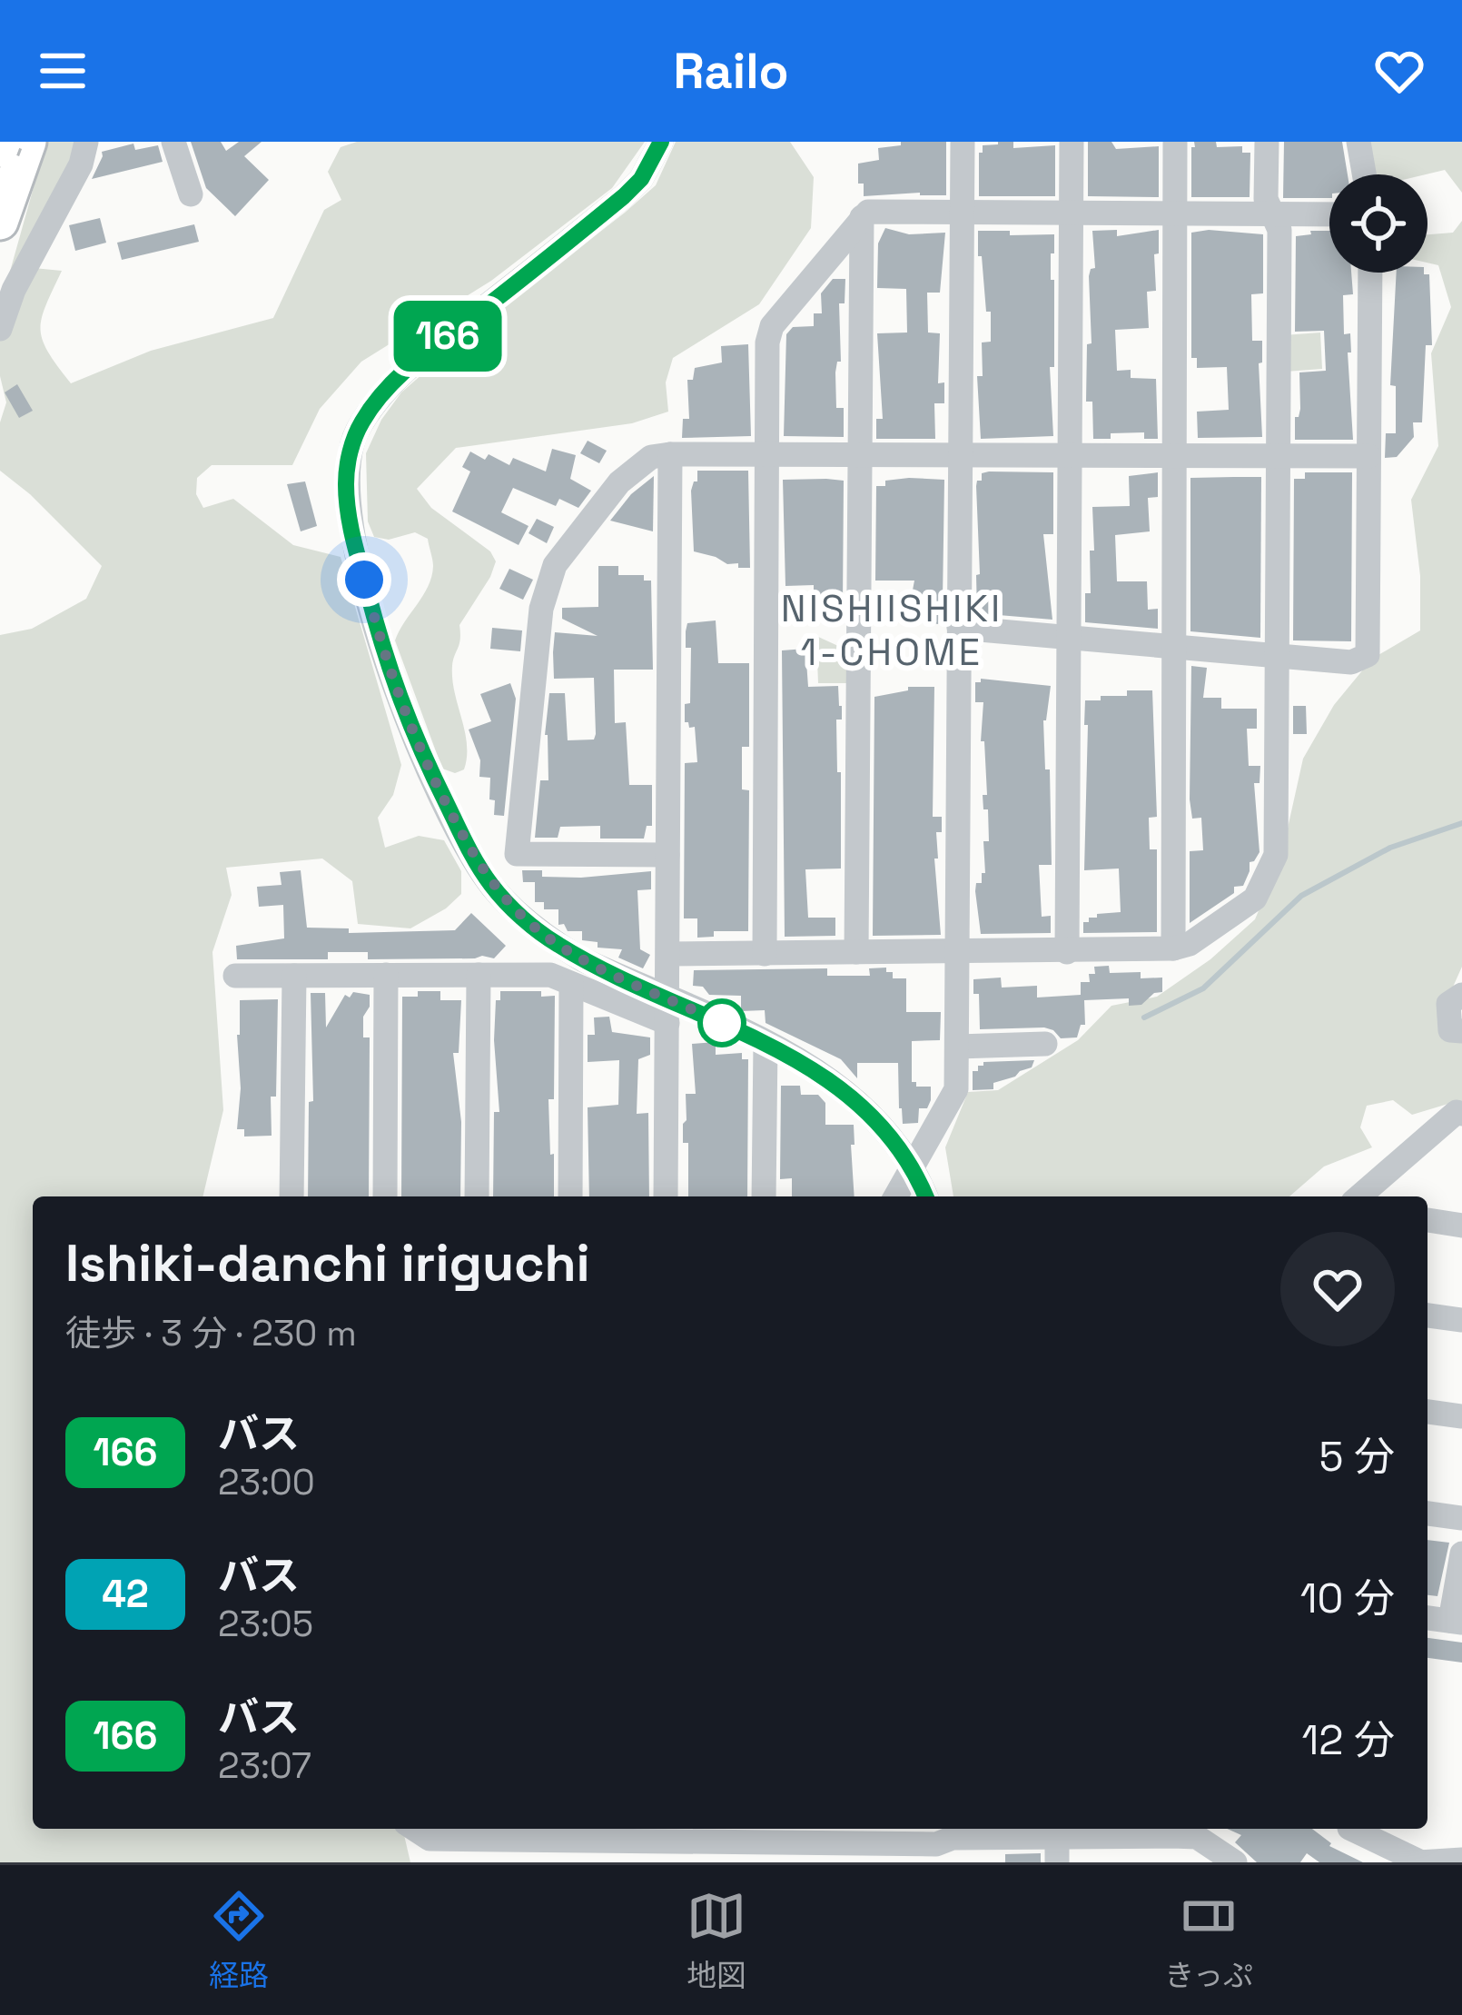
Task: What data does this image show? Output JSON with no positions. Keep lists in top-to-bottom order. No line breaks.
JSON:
{"districts":["NISHIISHIKI 1-CHOME"],"lines":["bus line 166"],"page":{"header":"Railo","on_map":"166","heading":["Ishiki-danchi iriguchi","徒歩 · 3 分 · 230 m"],"list":[{"mark":"166","name":"バス","note":"23:00","value":"5 分"},{"mark":"42","name":"バス","note":"23:05","value":"10 分"},{"mark":"166","name":"バス","note":"23:07","value":"12 分"}],"tabs":["経路","地図","きっぷ"]}}
